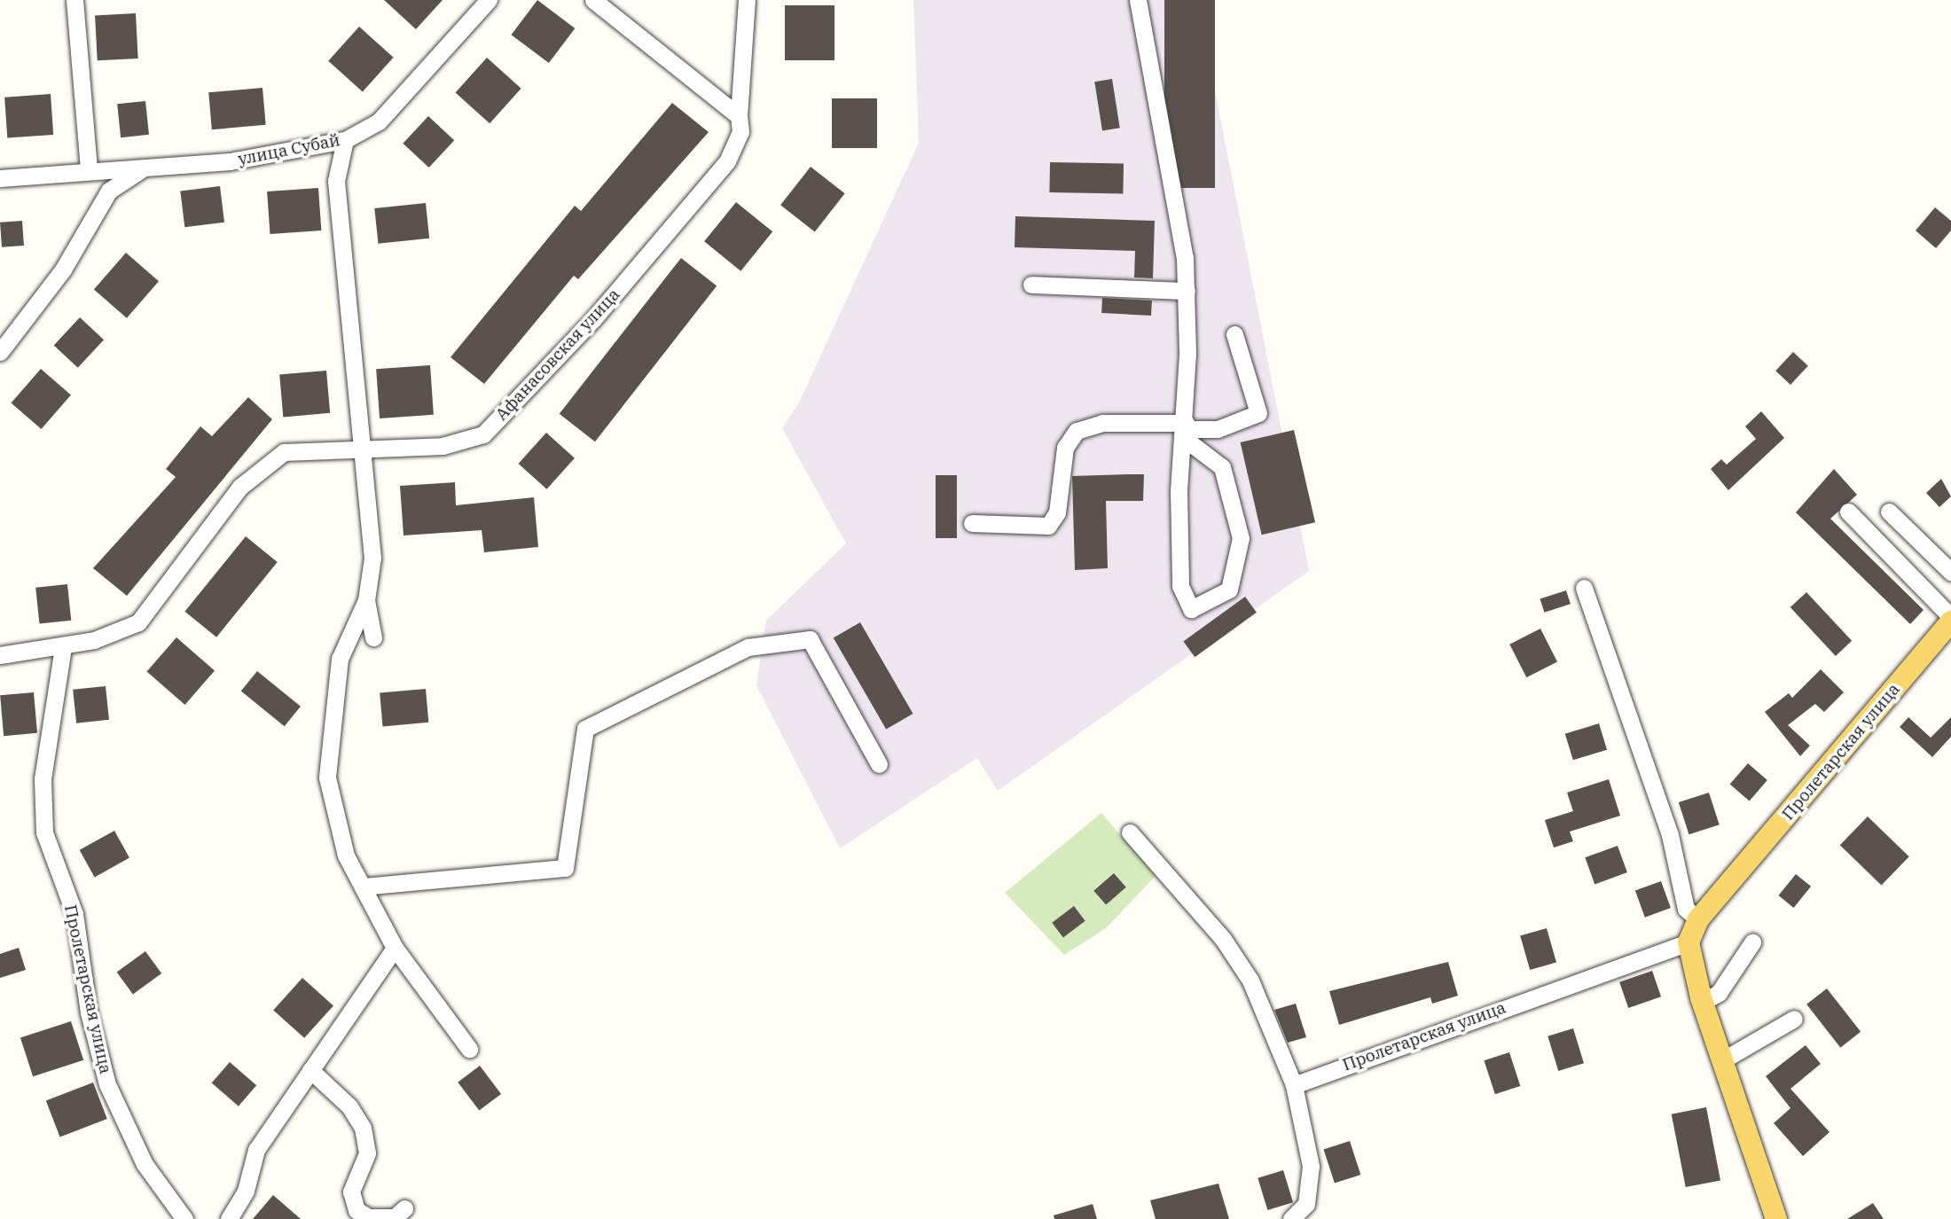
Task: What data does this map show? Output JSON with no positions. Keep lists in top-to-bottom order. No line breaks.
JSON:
{"streets":{"main road":["Пролетарская улица"],"street":["улица Субай","Афанасовская улица"]},"crossings":[["Афанасовская улица","Пролетарская улица"]]}
